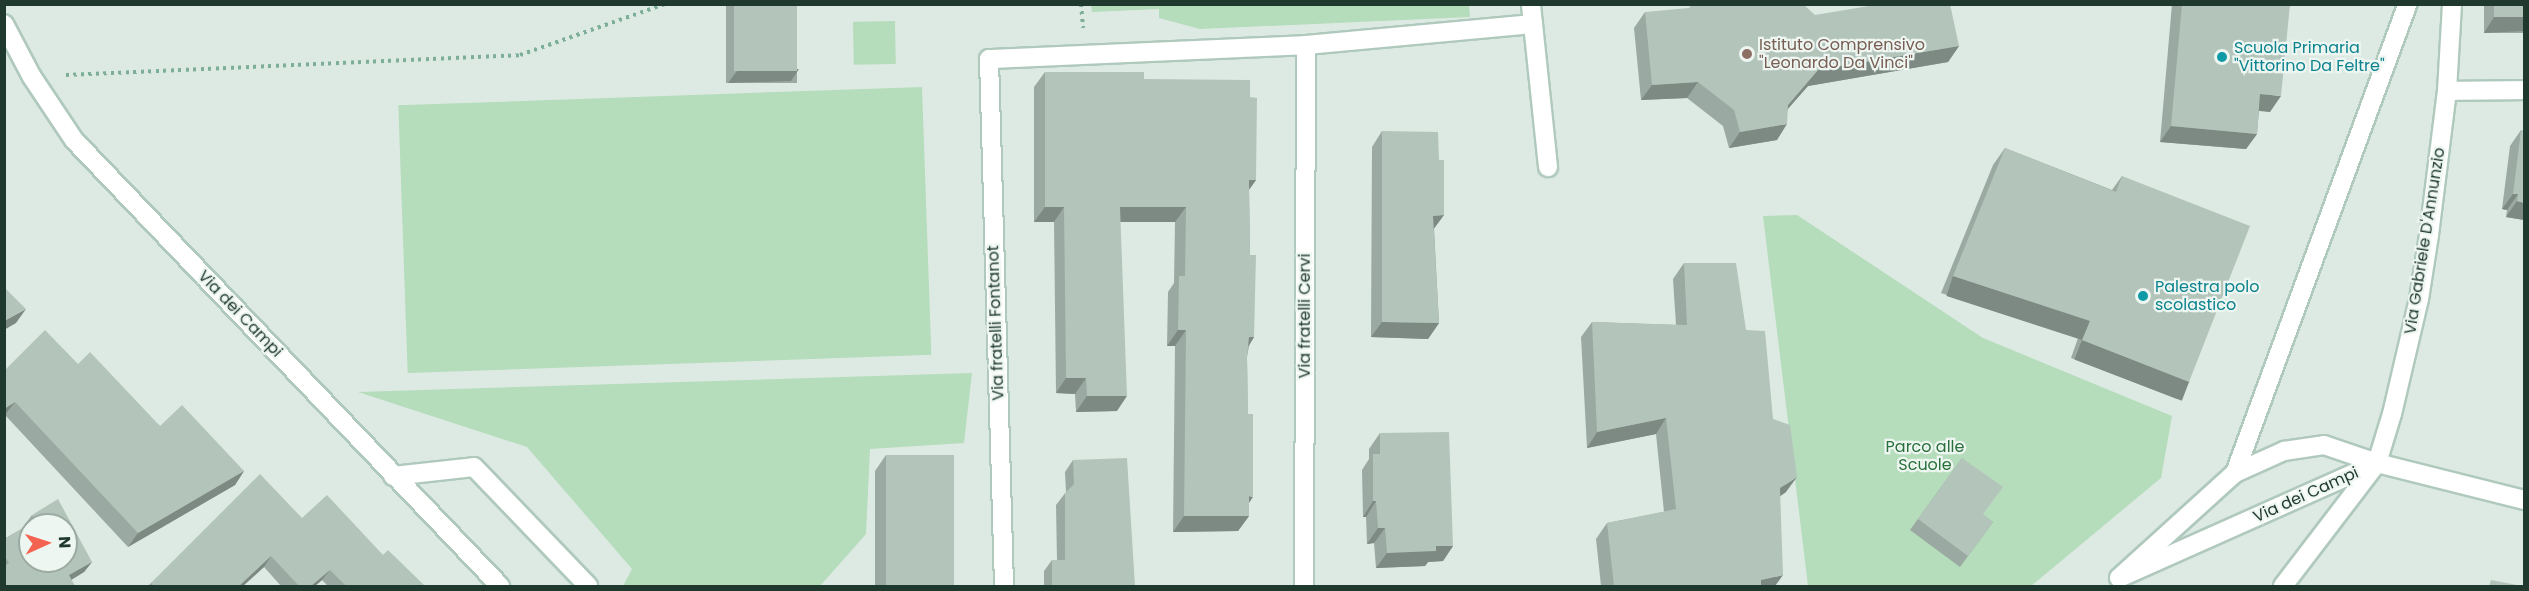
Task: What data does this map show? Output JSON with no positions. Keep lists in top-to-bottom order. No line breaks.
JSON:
{"streets":{"street":["Via Gabriele D'Annunzio","Via dei Campi","Via fratelli Cervi","Via fratelli Fontanot"]},"crossings":[["Via Gabriele D'Annunzio","Via dei Campi"],["Via fratelli Cervi","Via fratelli Fontanot"]],"parks":["Parco alle Scuole"],"places":["Istituto Comprensivo \"Leonardo Da Vinci\"","Scuola Primaria \"Vittorino Da Feltre\"","Palestra polo scolastico"],"north":"right"}
